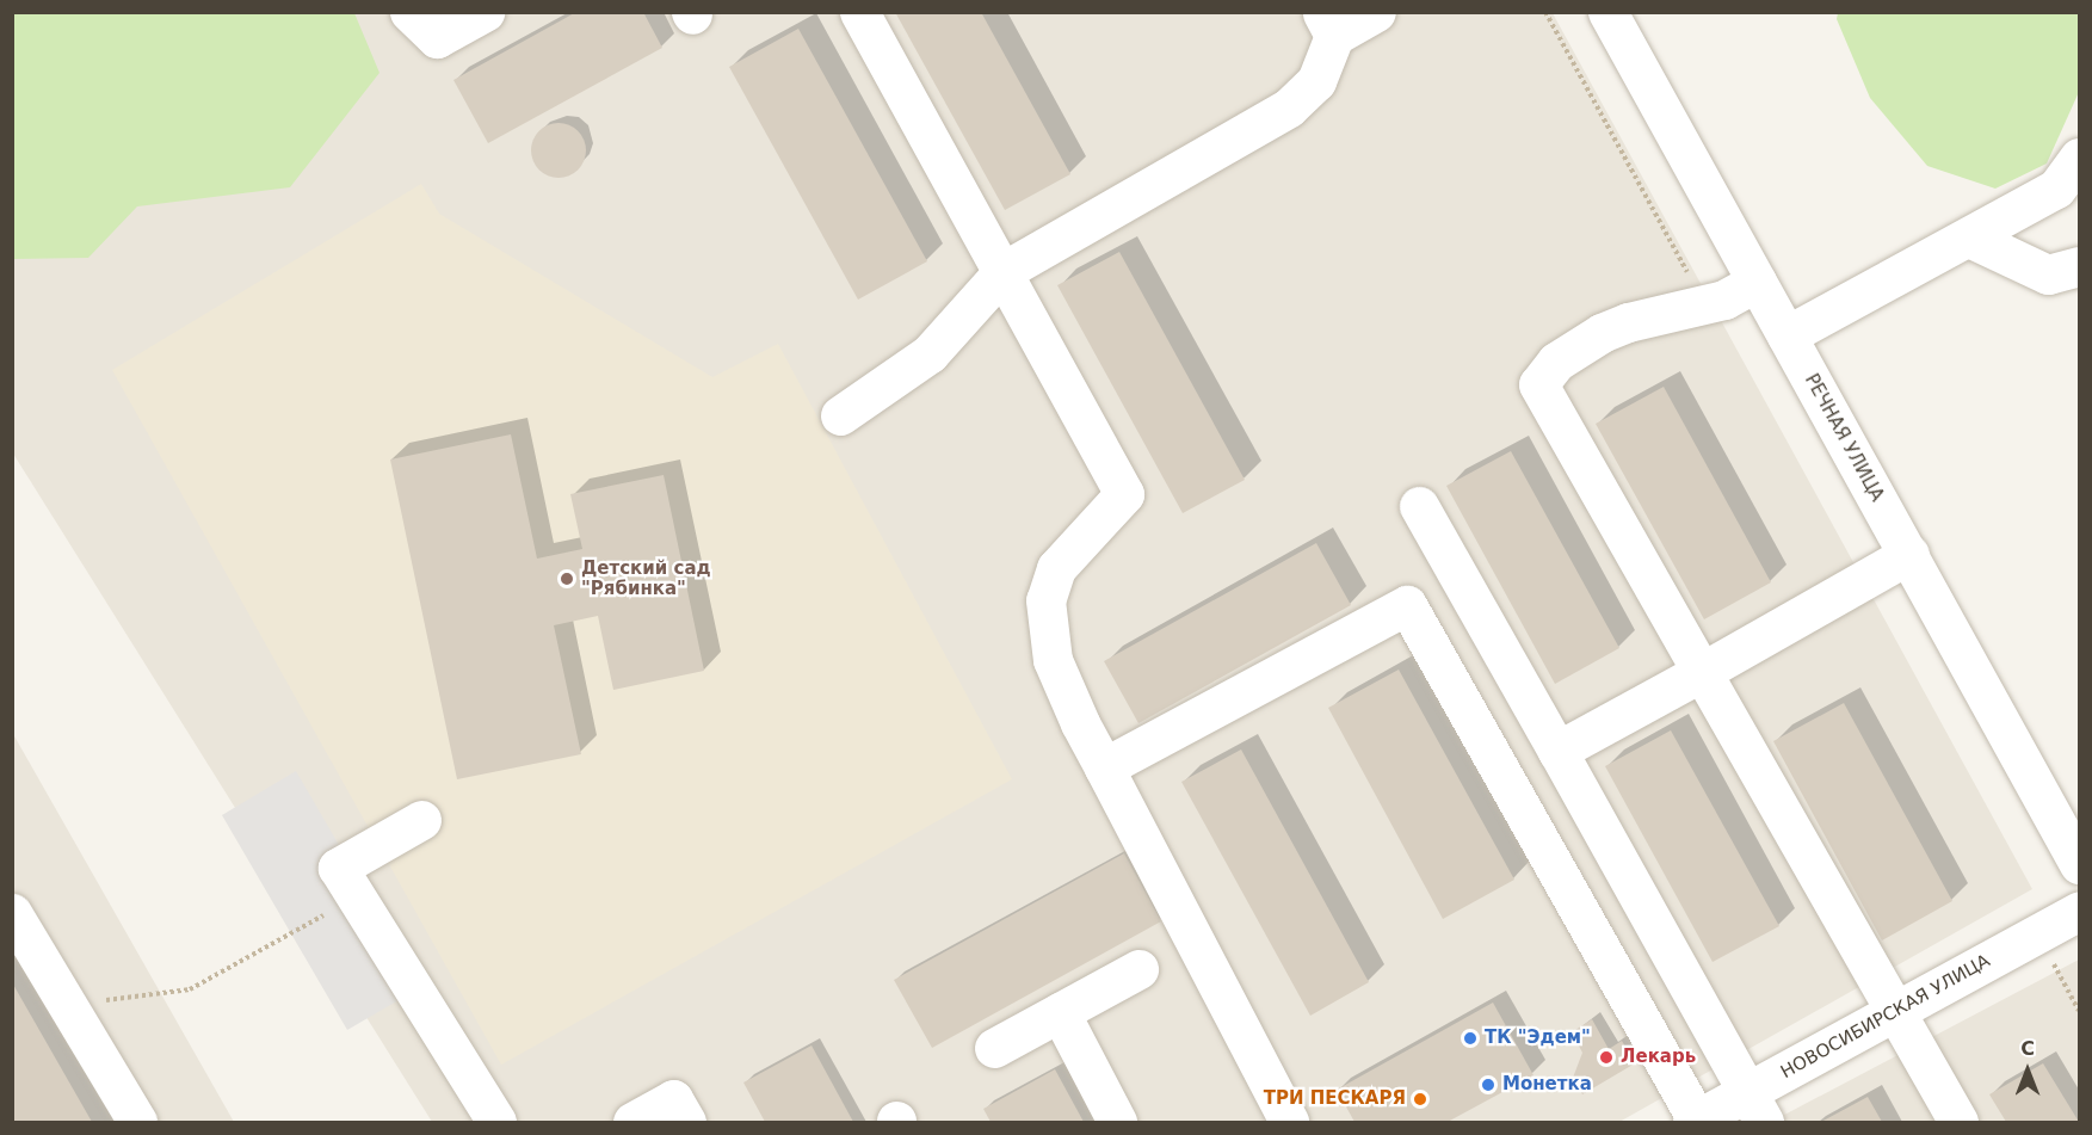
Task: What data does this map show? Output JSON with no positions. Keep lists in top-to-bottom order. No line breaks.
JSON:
{"streets":{"street":["РЕЧНАЯ УЛИЦА","НОВОСИБИРСКАЯ УЛИЦА"]},"places":["Детский сад \"Рябинка\"","ТК \"Эдем\"","Лекарь","Монетка","ТРИ ПЕСКАРЯ"],"north":"top"}
